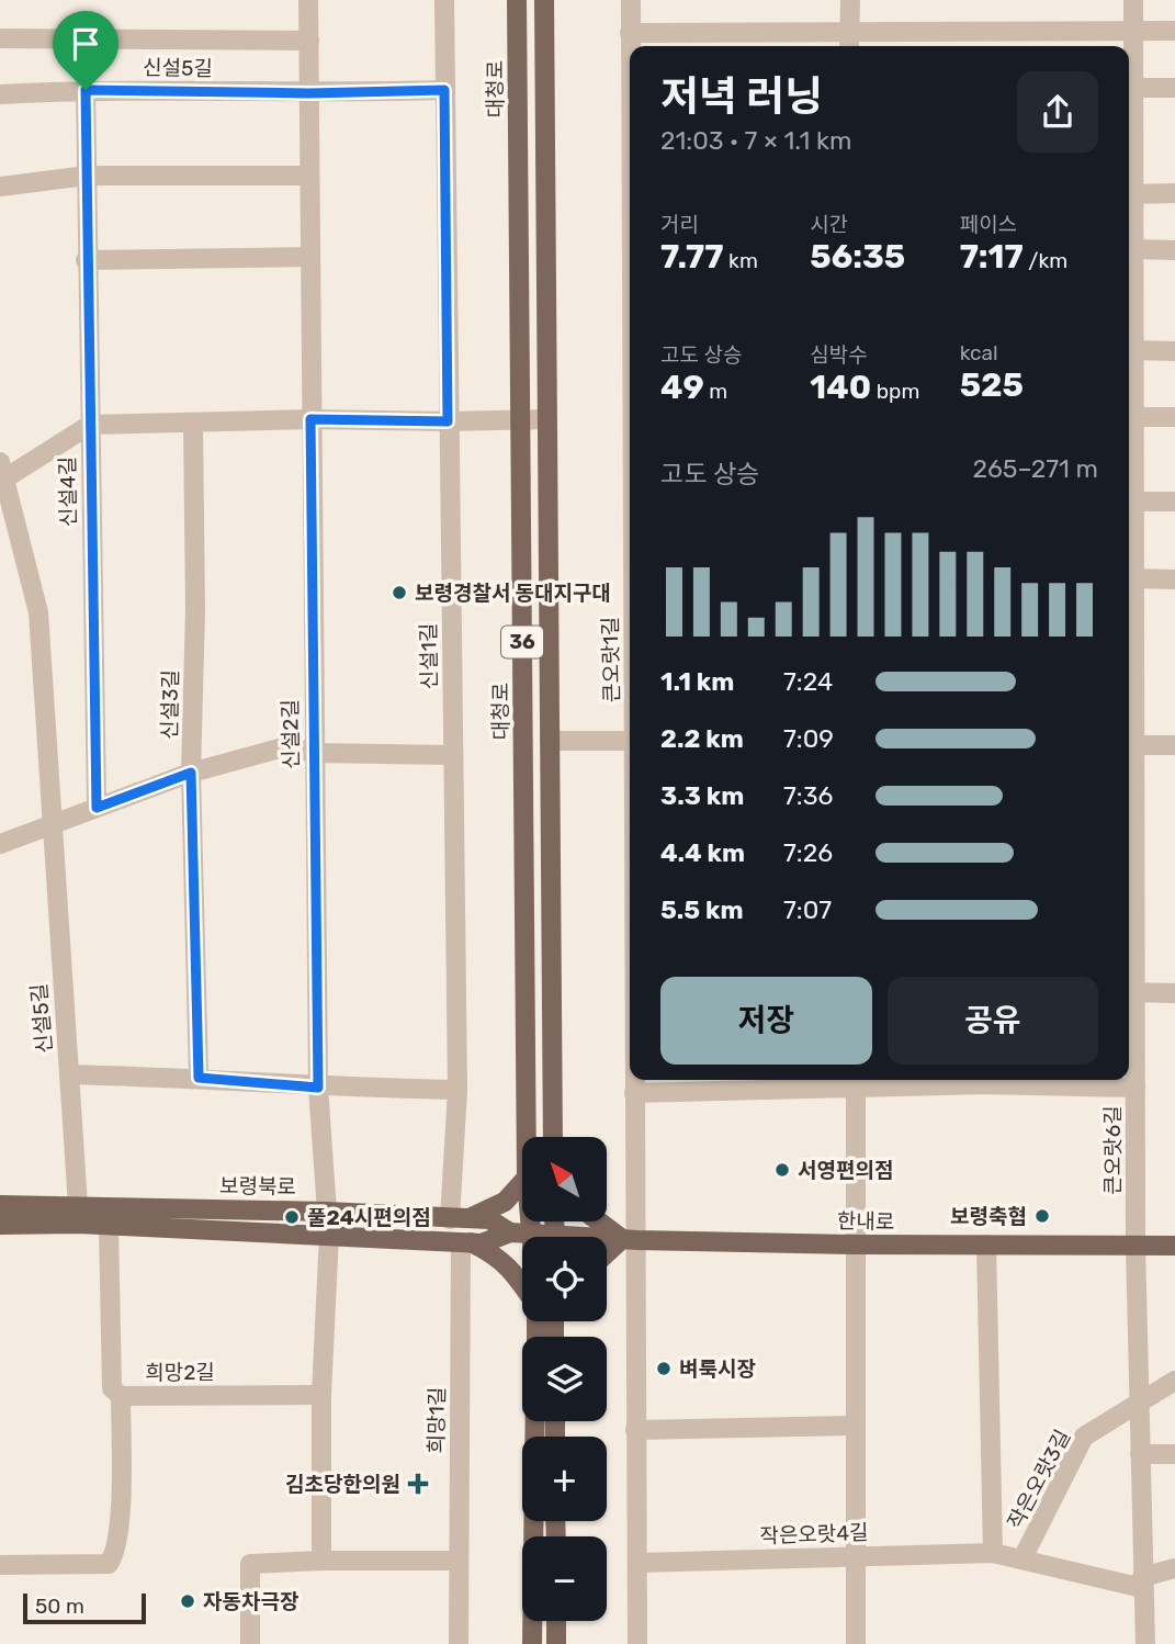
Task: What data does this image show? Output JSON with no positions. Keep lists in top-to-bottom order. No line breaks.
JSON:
{"streets":{"main road":["대청로","36","보령북로","한내로"],"street":["신설5길","신설4길","신설1길","큰오랏1길","신설3길","신설2길","큰오랏6길","희망2길","희망1길","작은오랏3길","작은오랏4길"]},"crossings":[["신설5길","신설4길"],["신설5길","신설1길"],["신설5길","신설2길"],["신설5길","보령북로"],["대청로","보령북로"],["신설1길","보령북로"],["큰오랏1길","한내로"],["큰오랏1길","작은오랏4길"],["신설2길","보령북로"],["큰오랏6길","한내로"],["보령북로","희망2길"],["보령북로","희망1길"],["작은오랏3길","작은오랏4길"]],"places":{"other":["보령경찰서 동대지구대","서영편의점","보령축협","풀24시편의점","벼룩시장","자동차극장"],"health":["김초당한의원"]},"scale_bar":"50 m","north":"top left","page":{"heading":["저녁 러닝","21:03 · 7 × 1.1 km"],"stats":[["거리","7.77 km"],["시간","56:35"],["페이스","7:17 /km"],["고도 상승","49 m"],["심박수","140 bpm"],["kcal","525"]],"chart":["고도 상승","265–271 m"],"list":[{"name":"1.1 km","note":"7:24"},{"name":"2.2 km","note":"7:09"},{"name":"3.3 km","note":"7:36"},{"name":"4.4 km","note":"7:26"},{"name":"5.5 km","note":"7:07"}],"buttons":["저장","공유"],"map_buttons":["+","−"],"scale":"50 m"}}
